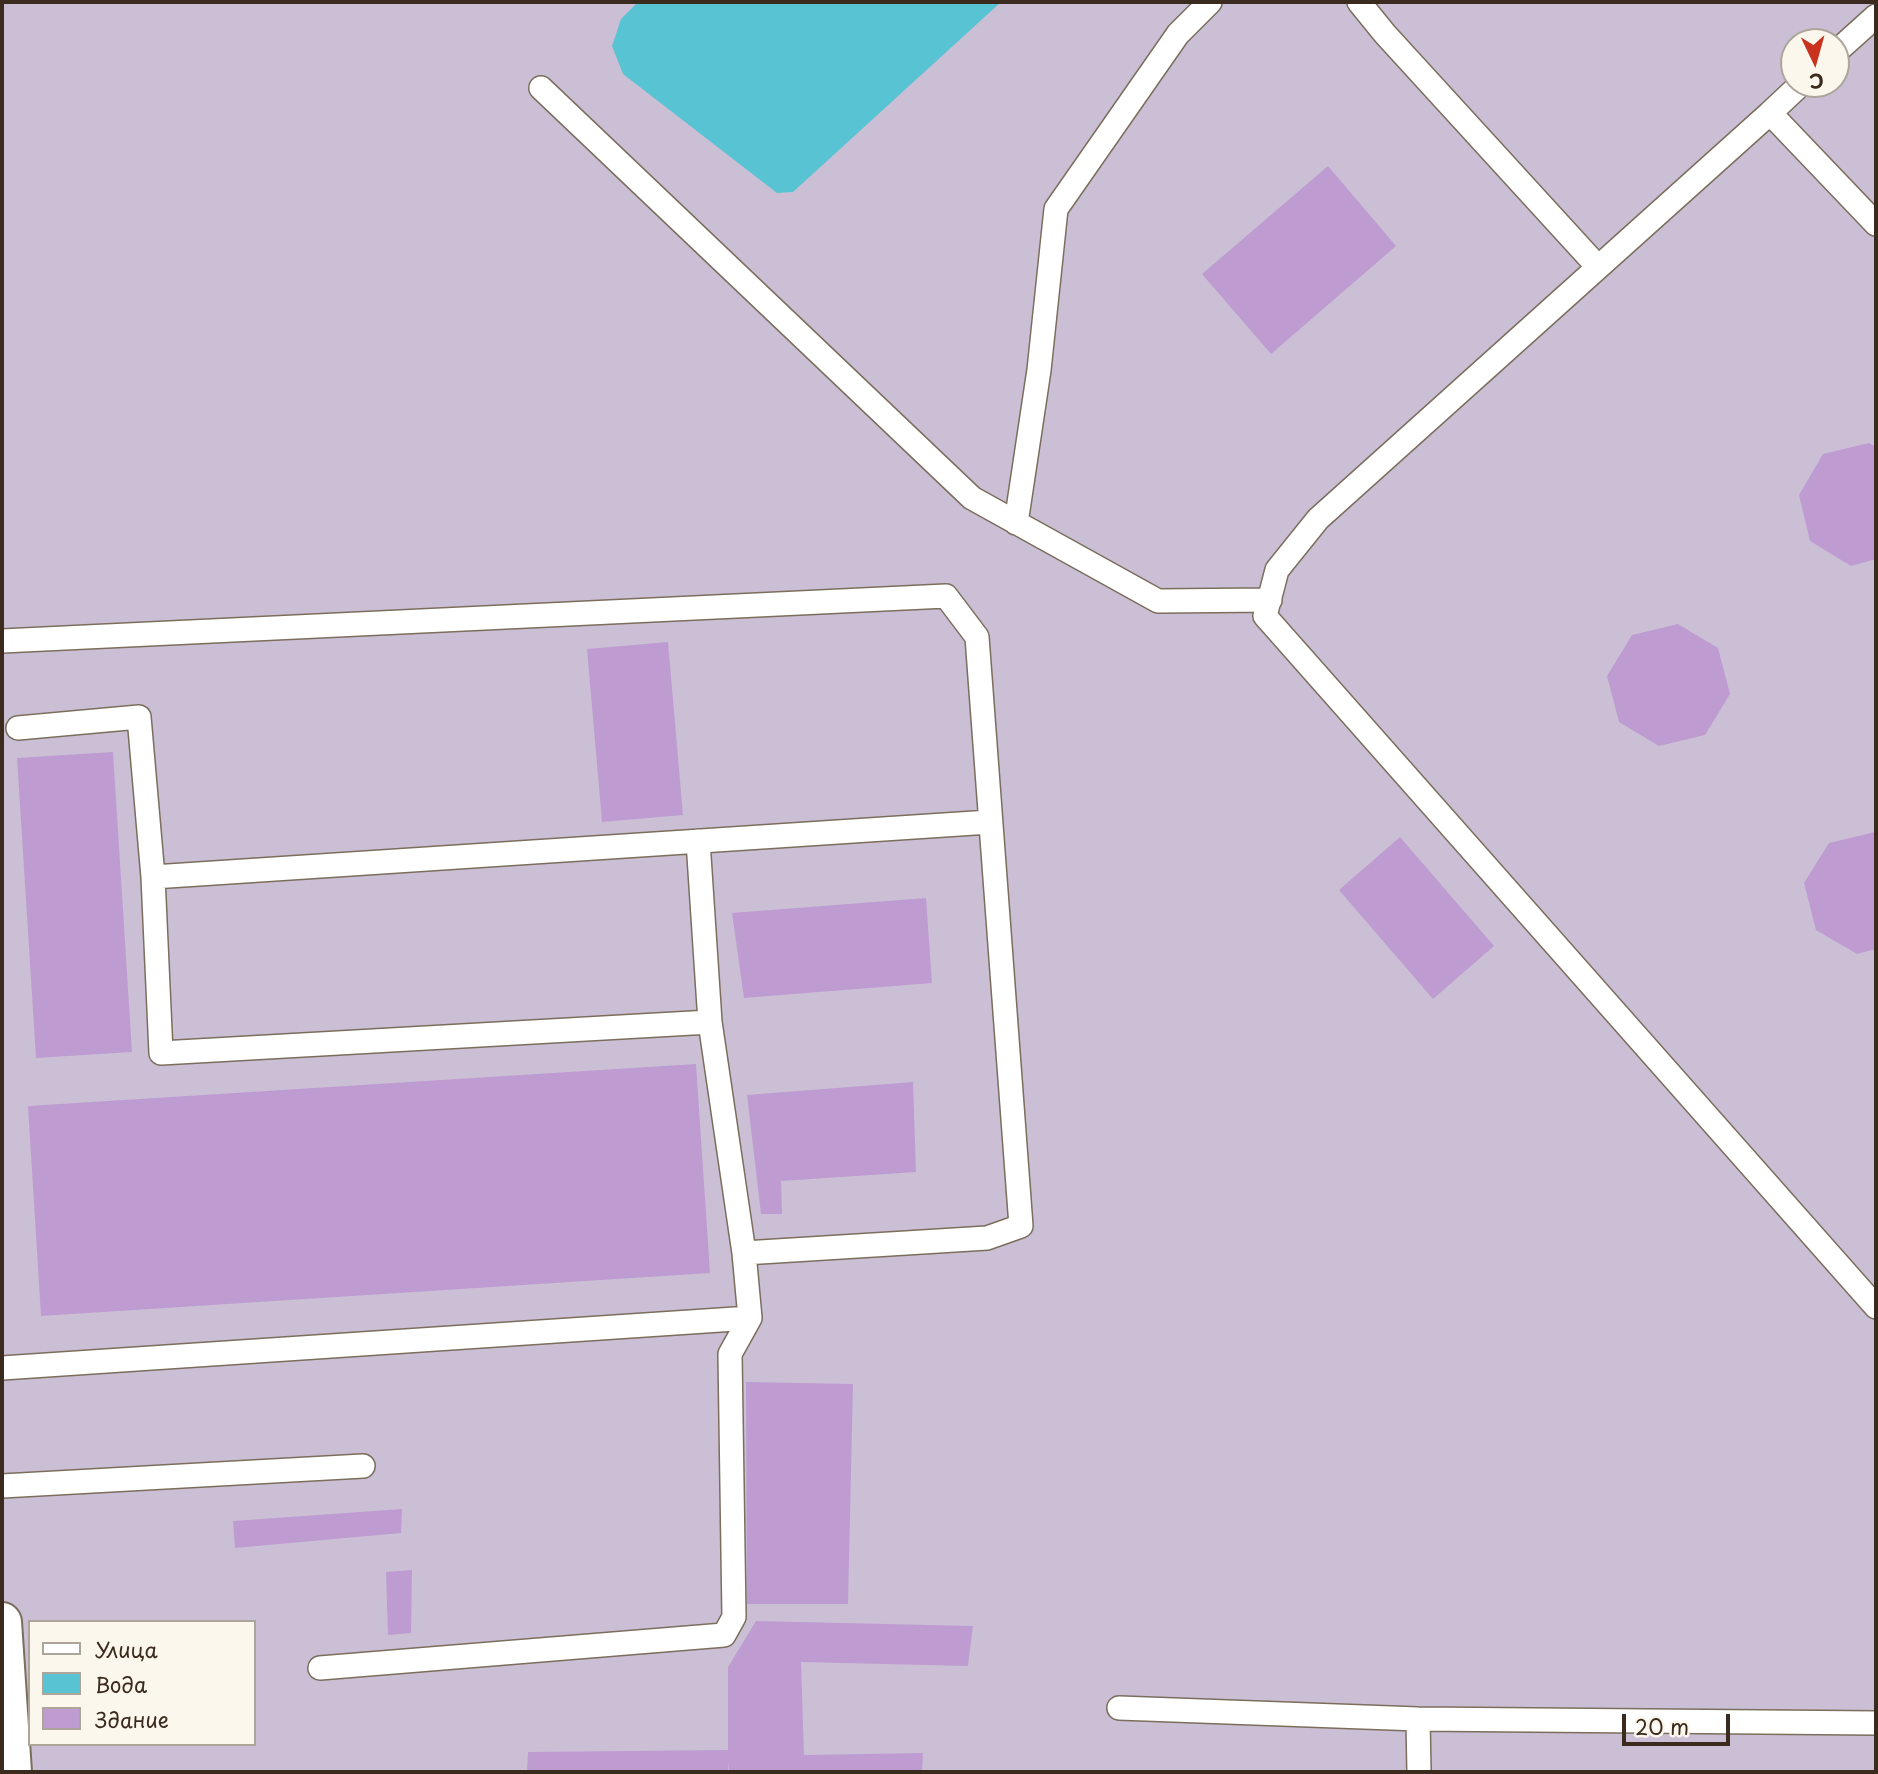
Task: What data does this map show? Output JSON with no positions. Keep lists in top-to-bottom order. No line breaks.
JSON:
{"legend":["Улица","Вода","Здание"],"scale_bar":"20 m","north":"bottom"}
